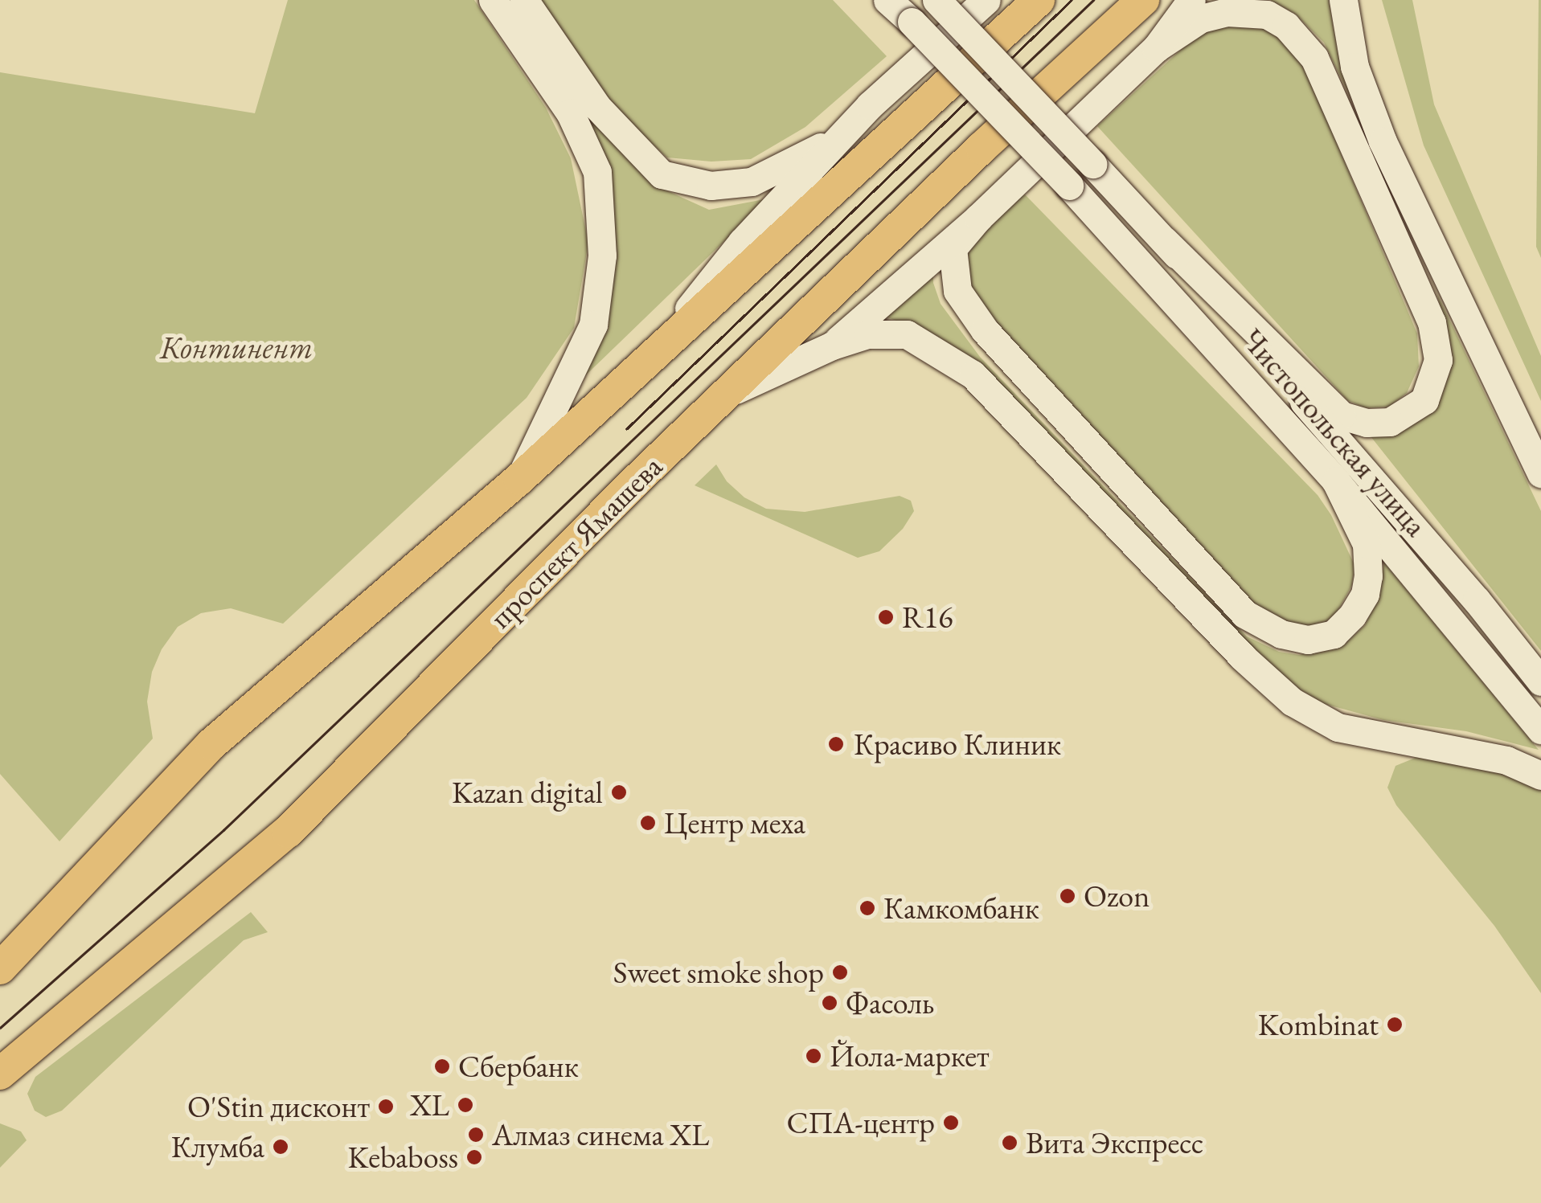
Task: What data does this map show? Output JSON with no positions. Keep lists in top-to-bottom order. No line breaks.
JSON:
{"streets":{"main road":["Чистопольская улица","проспект Ямашева"]},"parks":["Континент"],"places":["R16","Красиво Клиник","Kazan digital","Центр меха","Ozon","Камкомбанк","Sweet smoke shop","Фасоль","Kombinat","Йола-маркет","Сбербанк","XL","O'Stin дисконт","СПА-центр","Алмаз синема XL","Вита Экспресс","Клумба","Kebaboss"]}
